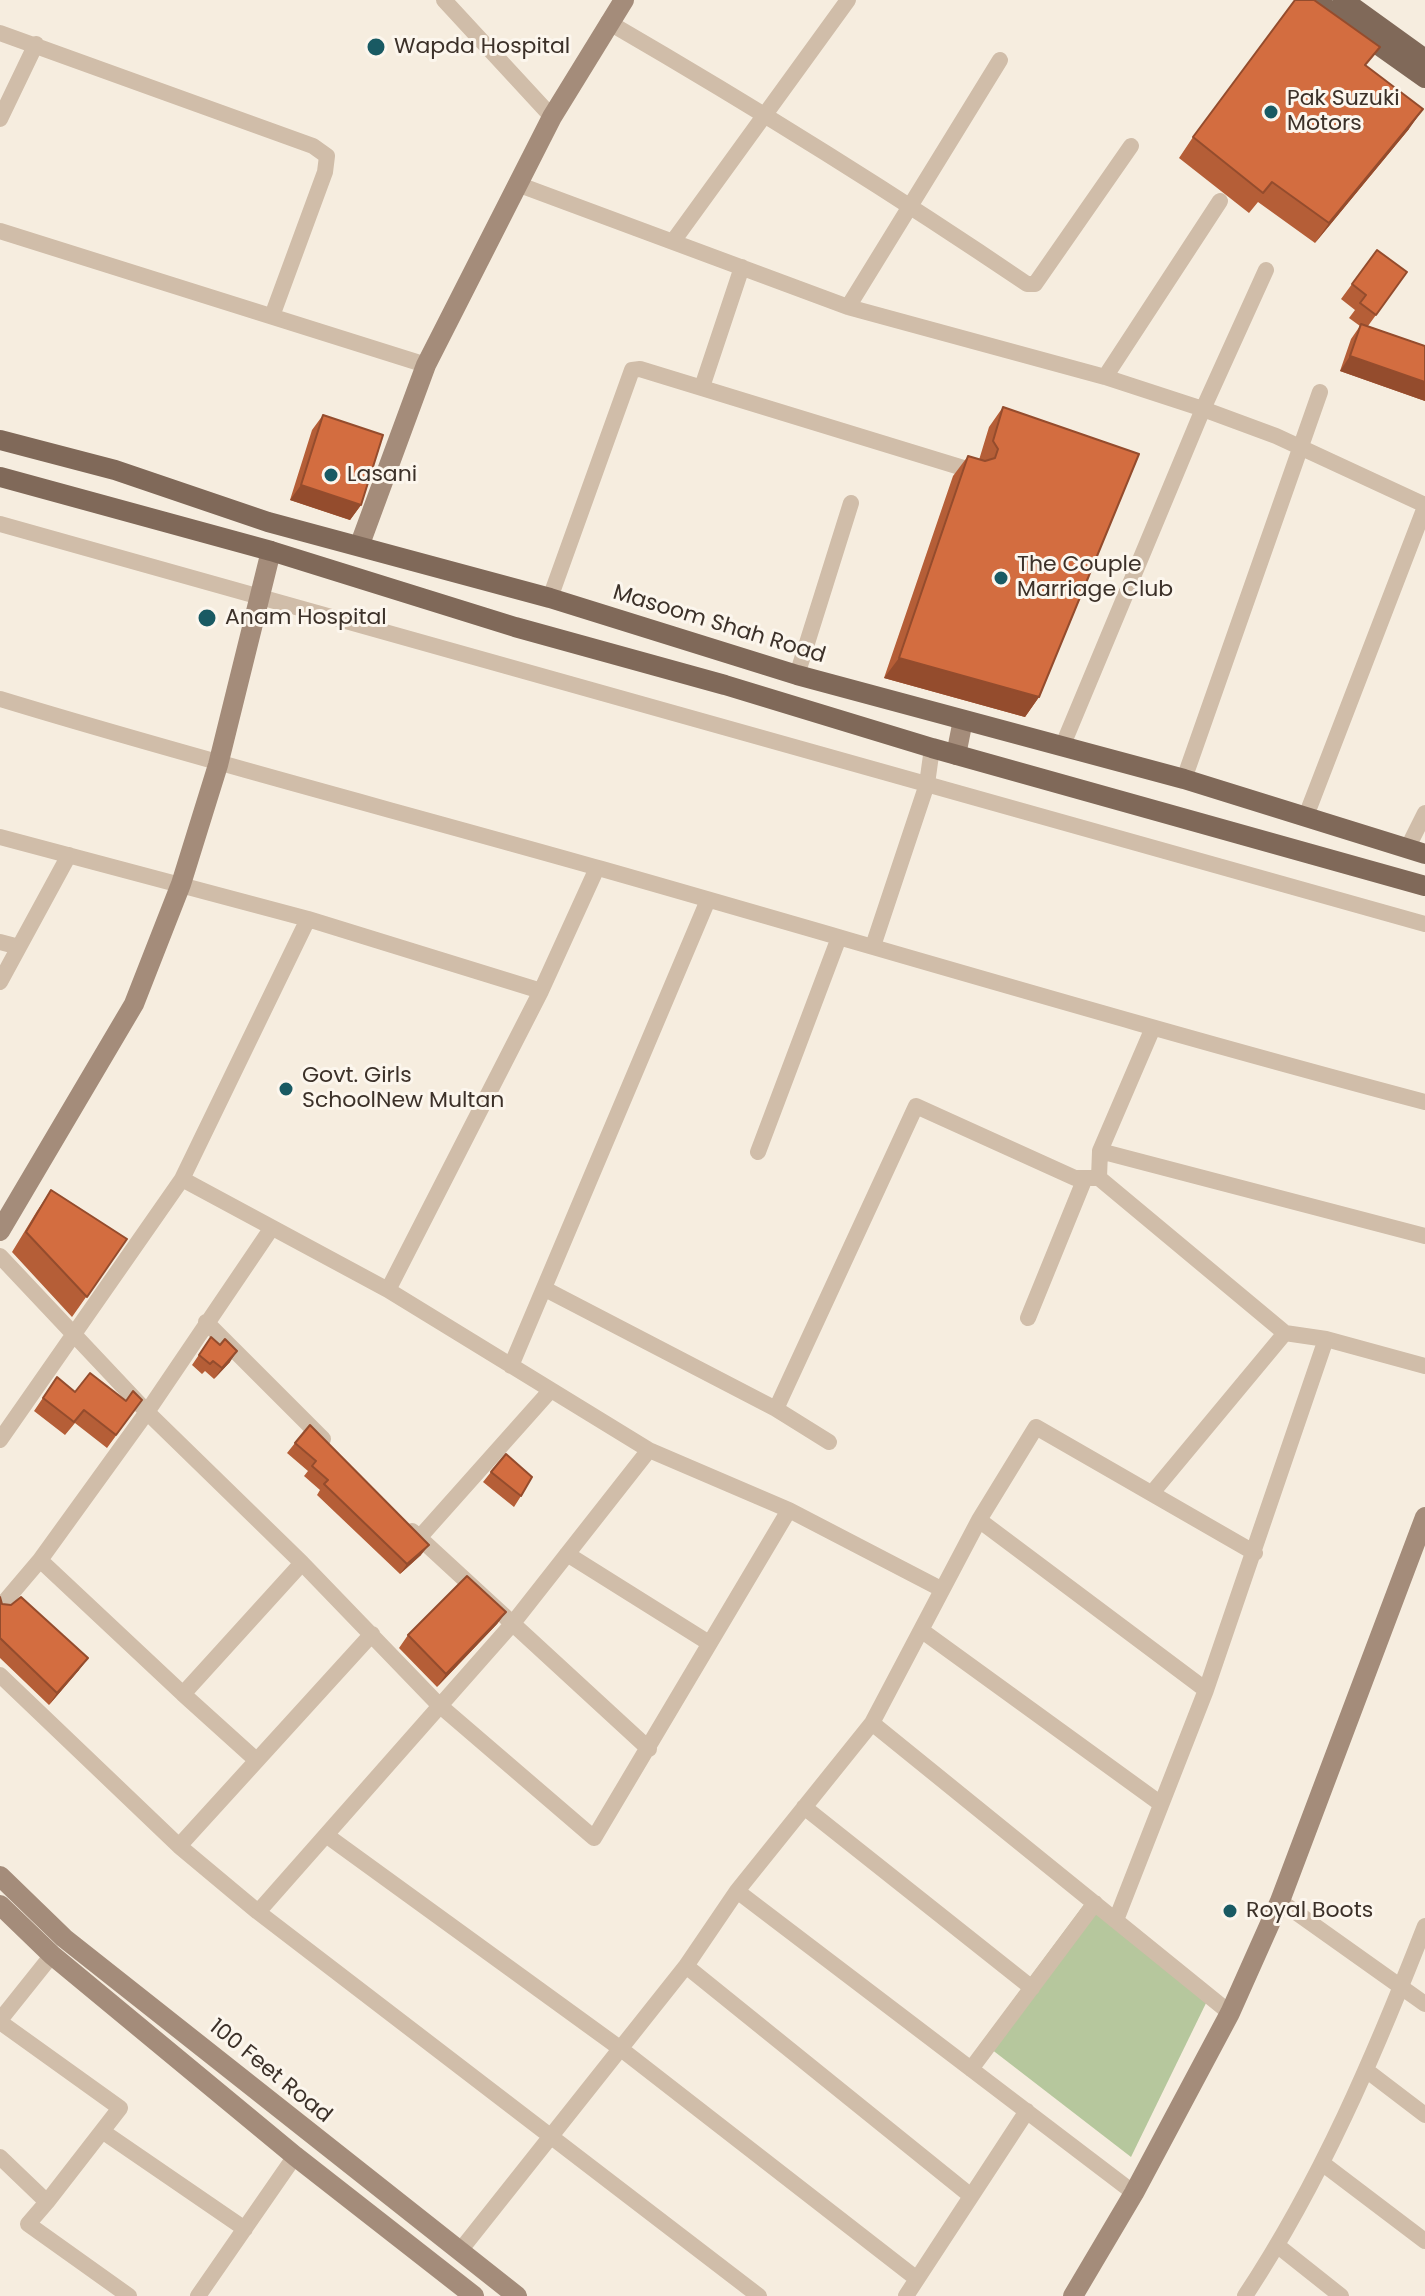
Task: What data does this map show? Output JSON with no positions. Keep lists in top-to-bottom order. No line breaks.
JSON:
{"streets":{"main road":["Masoom Shah Road","100 Feet Road"]},"places":["Wapda Hospital","Pak Suzuki Motors","Lasani","The Couple Marriage Club","Anam Hospital","Govt. Girls SchoolNew Multan","Royal Boots"]}
